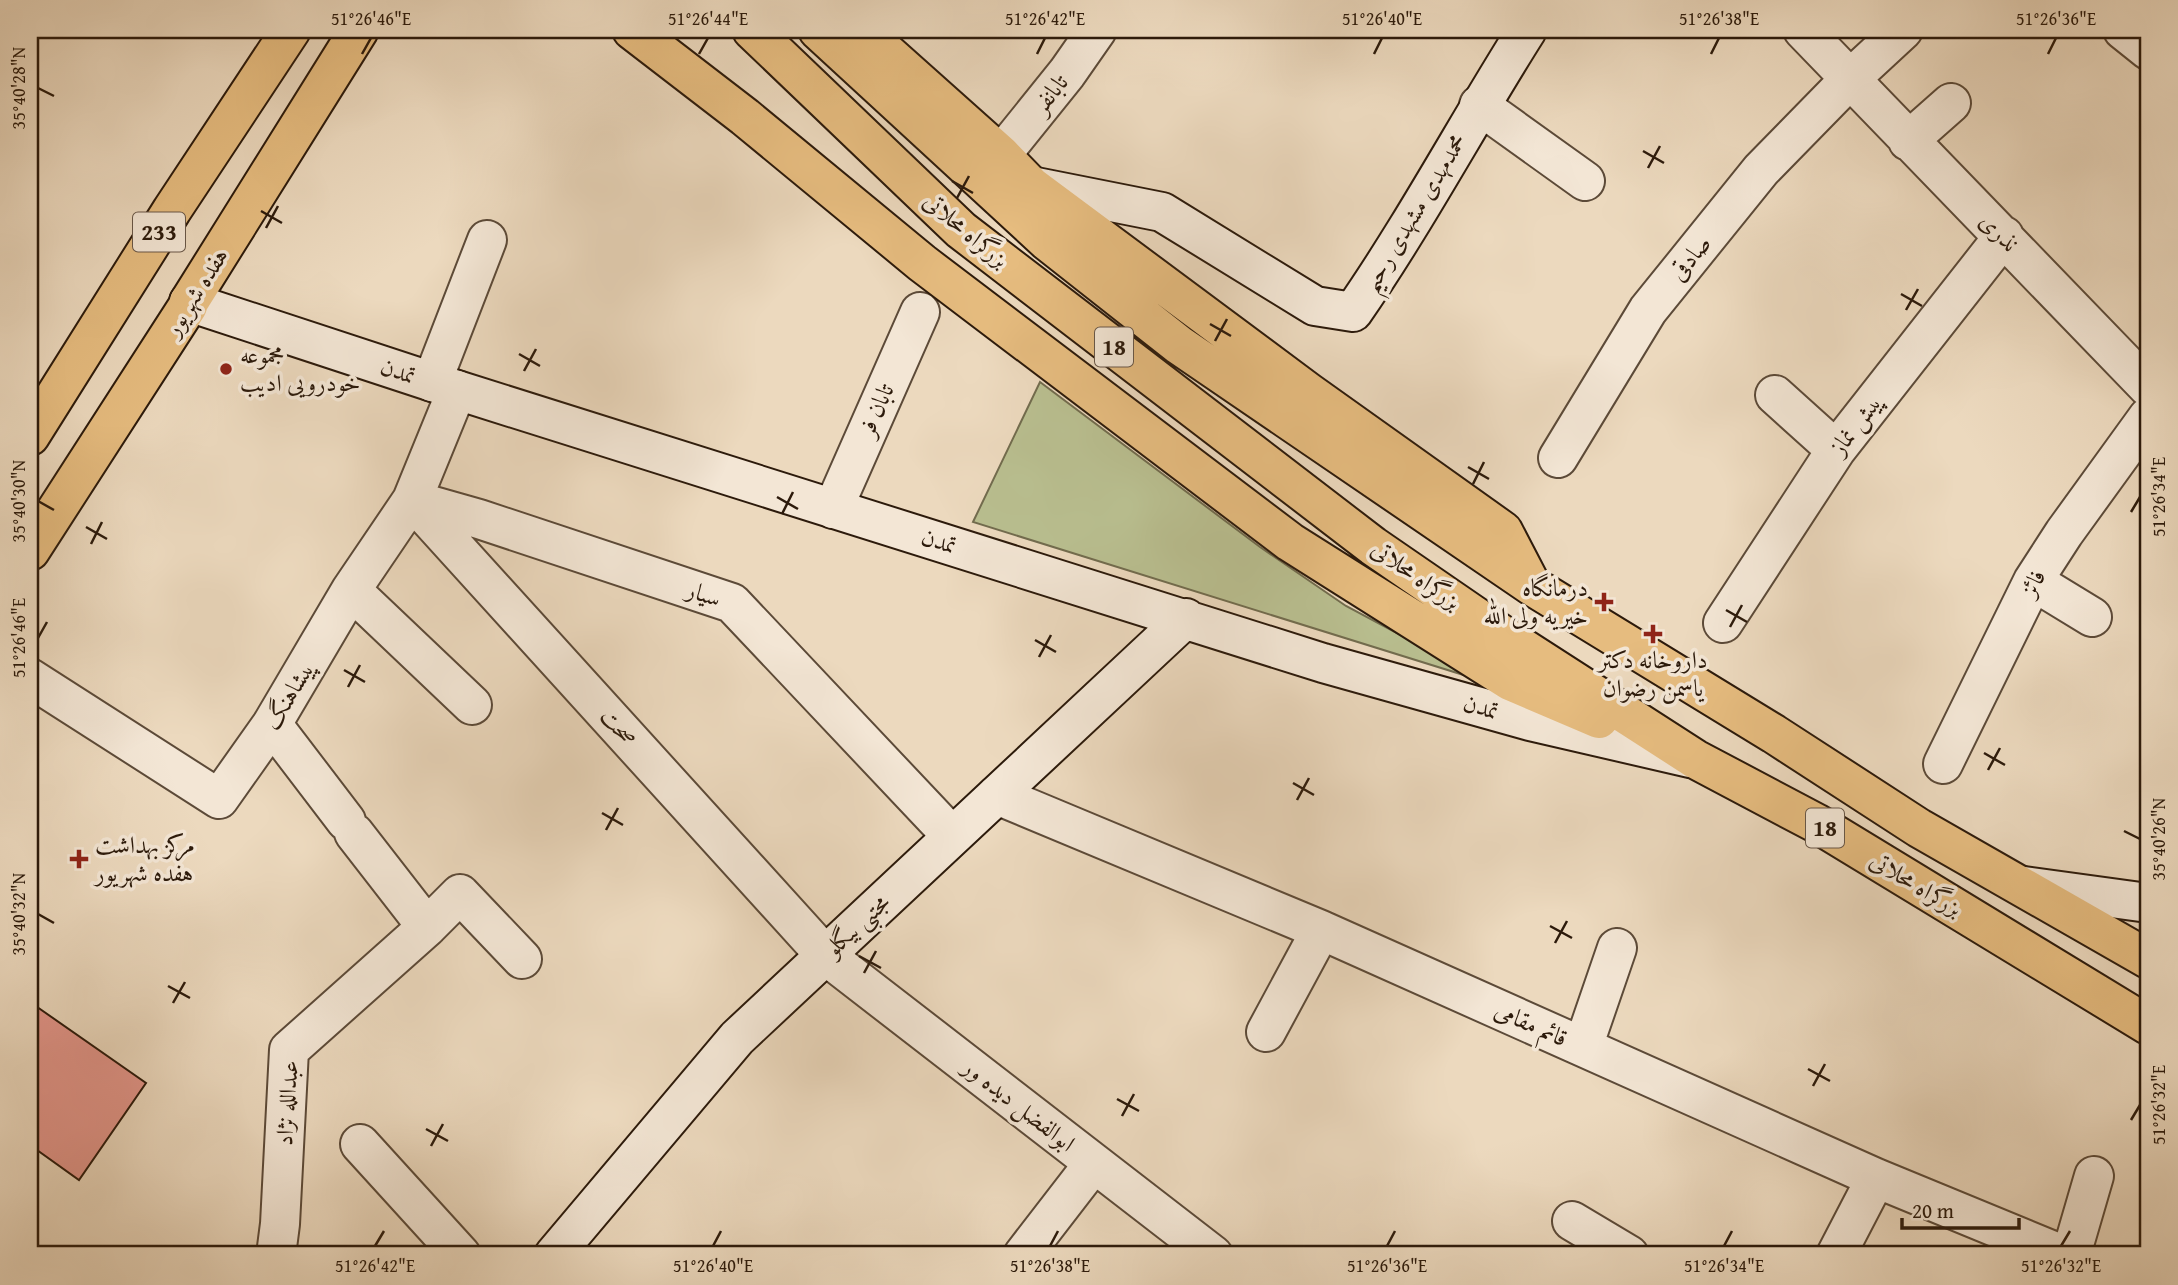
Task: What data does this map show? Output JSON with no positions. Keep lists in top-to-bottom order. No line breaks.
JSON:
{"streets":{"main road":["بزرگراه محلاتی","233","هفده شهریور","18"],"street":["تابانفر","محمدمهدی مشهدی رحیم","نذری","صادقی","تمدن","تابان فر","پیش نماز","فائز","سیار","پیشاهنگ","صحت","مجتبی بیگلو","قائم مقامی","عبدالله نژاد","ابوالفضل دیده ور"]},"crossings":[["بزرگراه محلاتی","تمدن"],["نذری","صادقی"],["نذری","پیش نماز"],["هفده شهریور","تمدن"],["تمدن","تابان فر"],["تمدن","پیشاهنگ"],["تمدن","مجتبی بیگلو"],["سیار","پیشاهنگ"],["سیار","صحت"],["سیار","مجتبی بیگلو"],["پیشاهنگ","صحت"],["صحت","مجتبی بیگلو"],["صحت","ابوالفضل دیده ور"],["مجتبی بیگلو","قائم مقامی"],["مجتبی بیگلو","ابوالفضل دیده ور"]],"places":{"other":["مجموعه خودرویی ادیب"],"health":["درمانگاه خیریه ولی الله","داروخانه دکتر یاسمن رضوان","مرکز بهداشت هفده شهریور"]},"scale_bar":"20 m","coordinates":["51°26'46\"E","51°26'44\"E","51°26'42\"E","51°26'40\"E","51°26'38\"E","51°26'36\"E","35°40'28\"N","51°26'34\"E","35°40'30\"N","35°40'26\"N","35°40'32\"N","51°26'32\"E"]}
